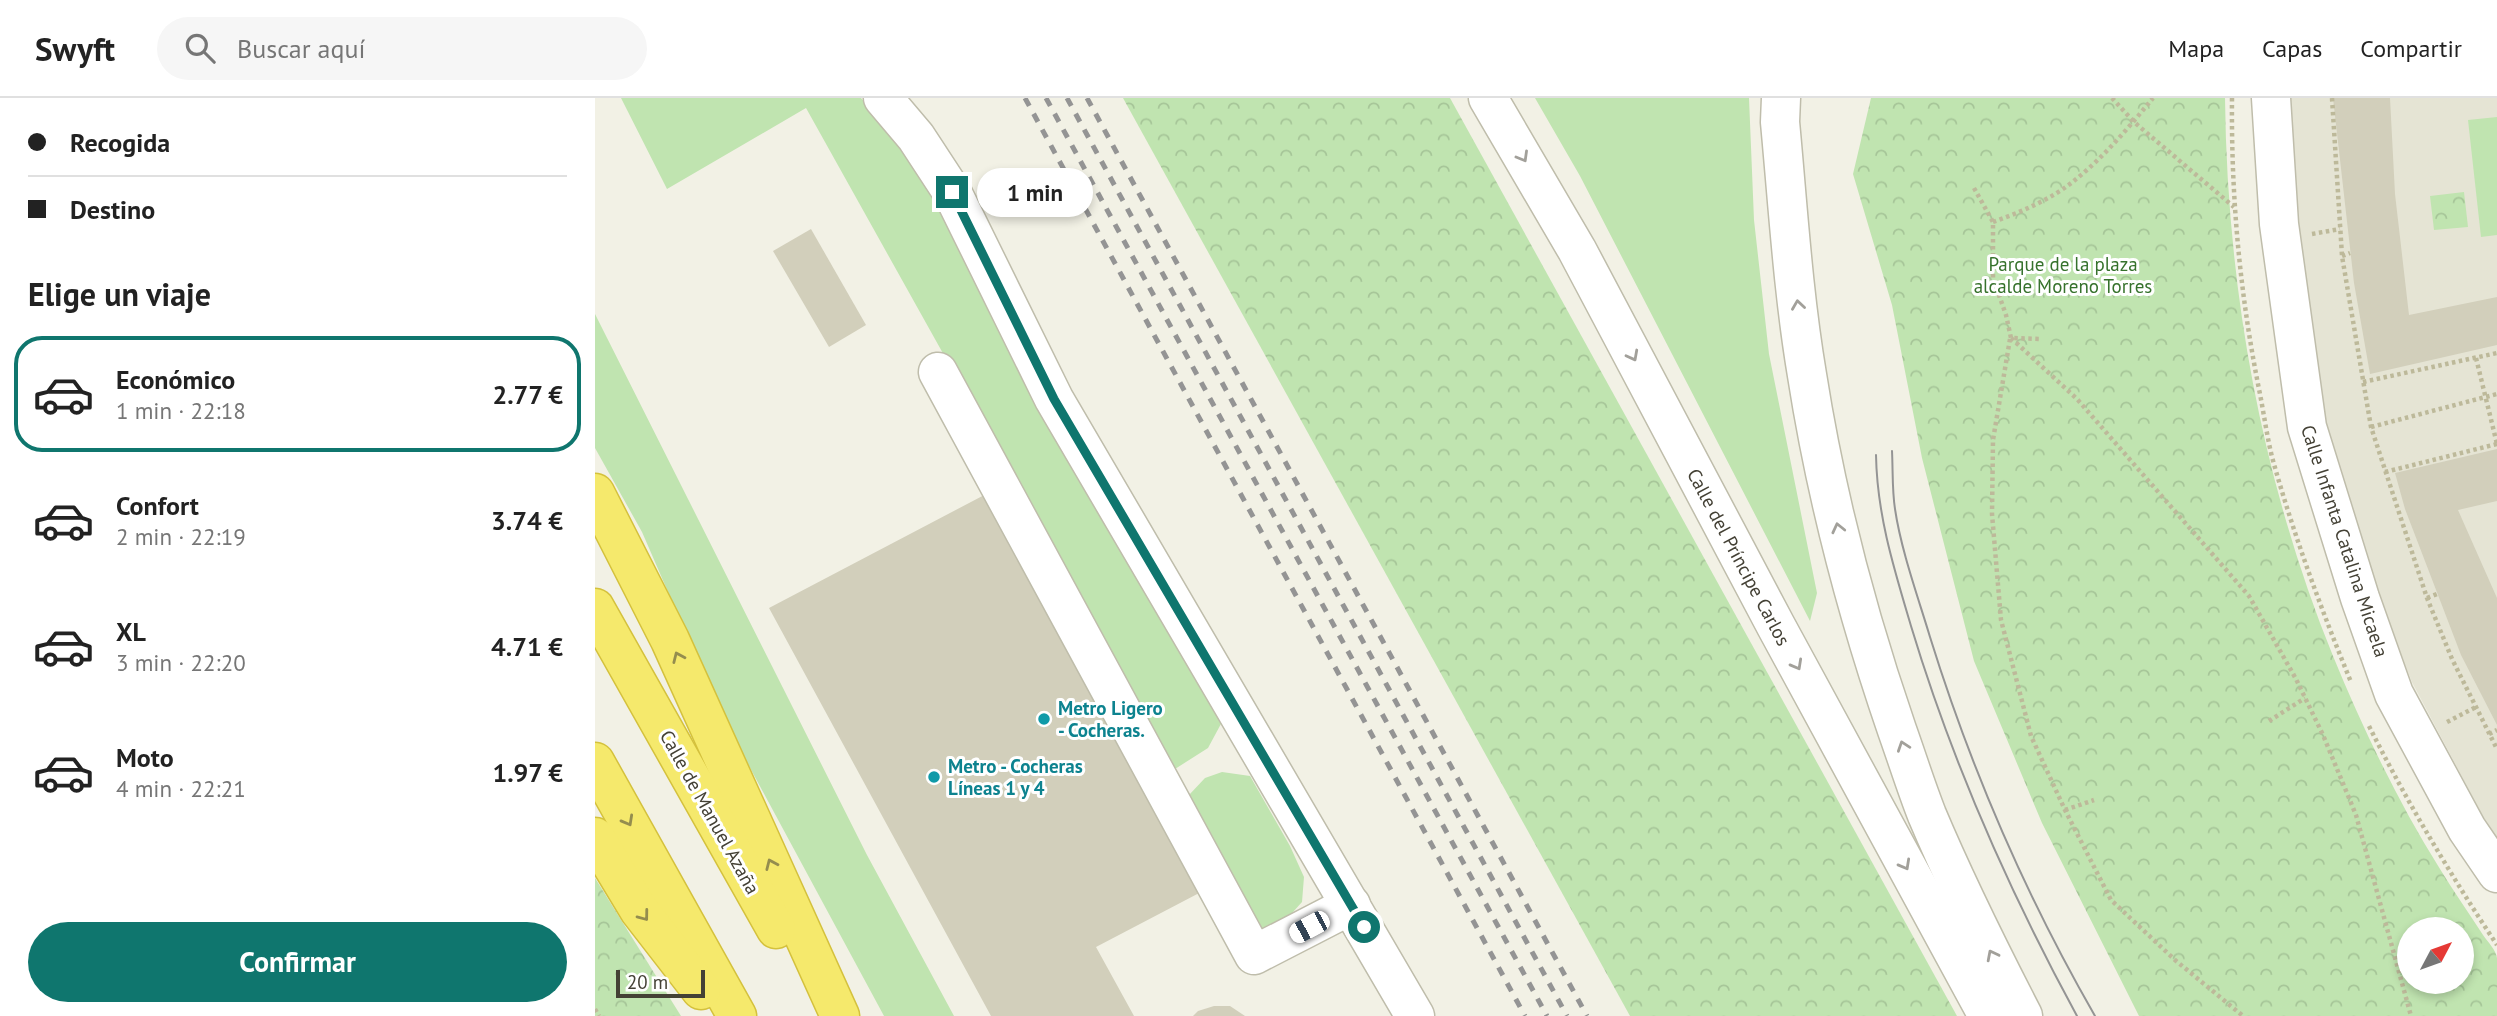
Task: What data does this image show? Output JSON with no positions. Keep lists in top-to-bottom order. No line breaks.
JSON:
{"streets":{"highway":["Calle de Manuel Azaña"],"street":["Calle Infanta Catalina Micaela","Calle del Príncipe Carlos"]},"parks":["Parque de la plaza alcalde Moreno Torres"],"places":["Metro Ligero - Cocheras.","Metro - Cocheras Líneas 1 y 4"],"scale_bar":"20 m","north":"top right","page":{"header":"Swyft","search":"Buscar aquí","nav":["Mapa","Capas","Compartir"],"banner":["Recogida","Destino"],"bubble":"1 min","heading":"Elige un viaje","list":[{"name":"Económico","note":"1 min · 22:18","value":"2.77 €"},{"name":"Confort","note":"2 min · 22:19","value":"3.74 €"},{"name":"XL","note":"3 min · 22:20","value":"4.71 €"},{"name":"Moto","note":"4 min · 22:21","value":"1.97 €"}],"buttons":"Confirmar","scale":"20 m"}}
